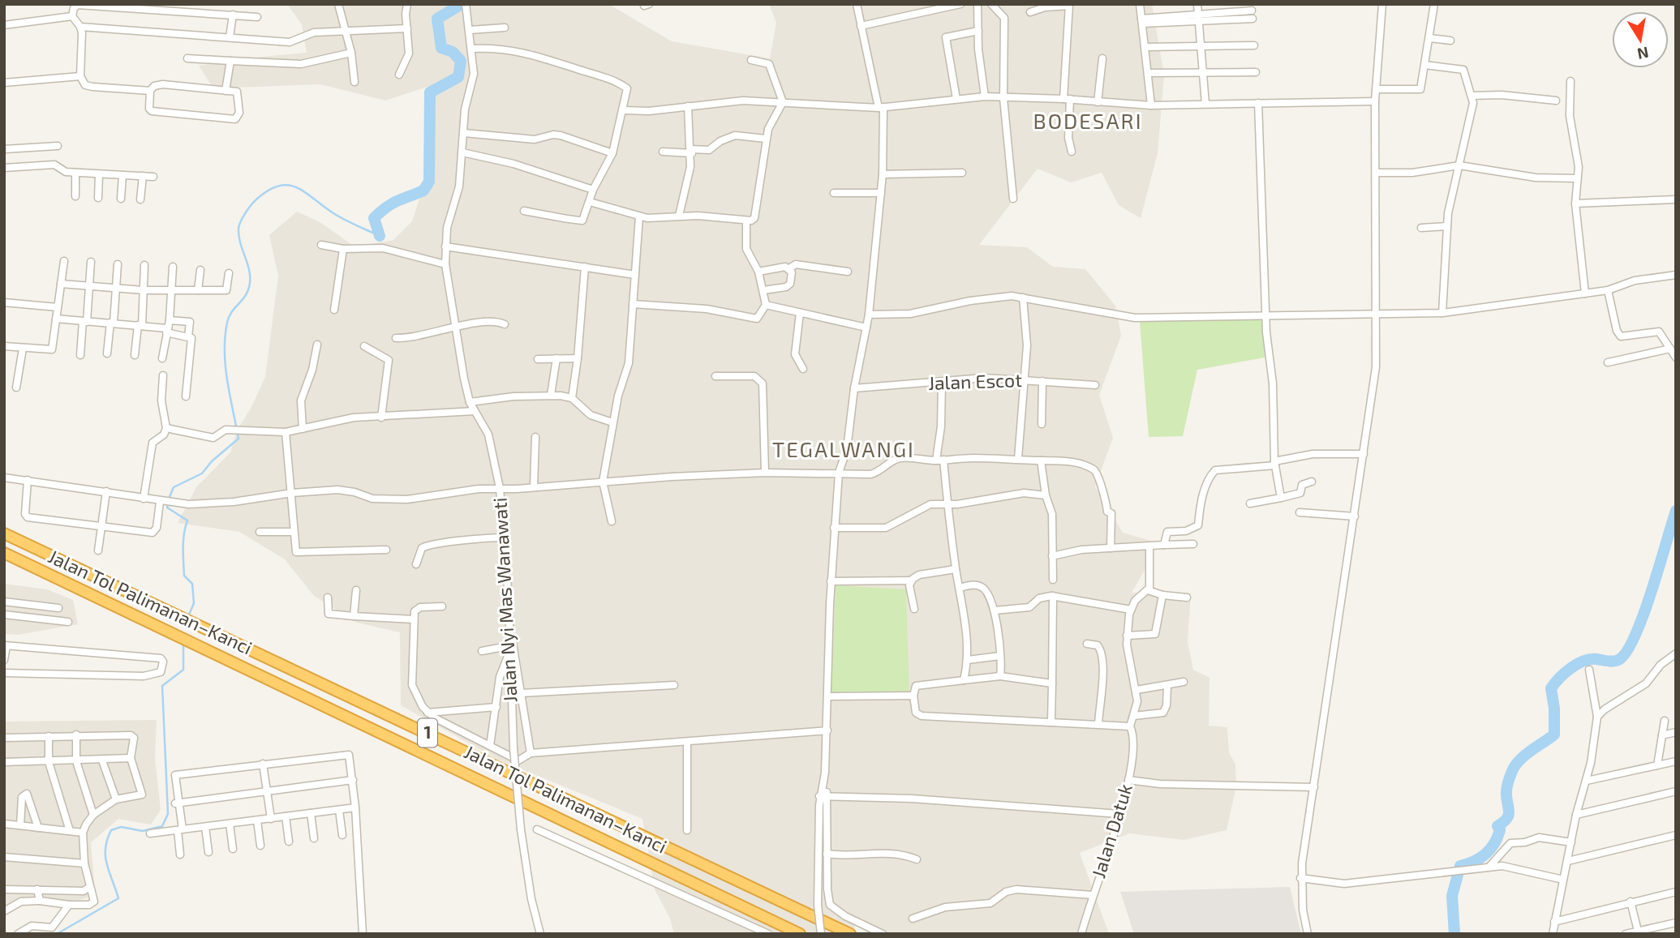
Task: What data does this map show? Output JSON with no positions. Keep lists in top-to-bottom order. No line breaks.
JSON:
{"streets":{"highway":["Jalan Tol Palimanan–Kanci","1"],"street":["Jalan Escot","Jalan Nyi Mas Wanawati","Jalan Datuk"]},"districts":["BODESARI","TEGALWANGI"],"north":"bottom"}
